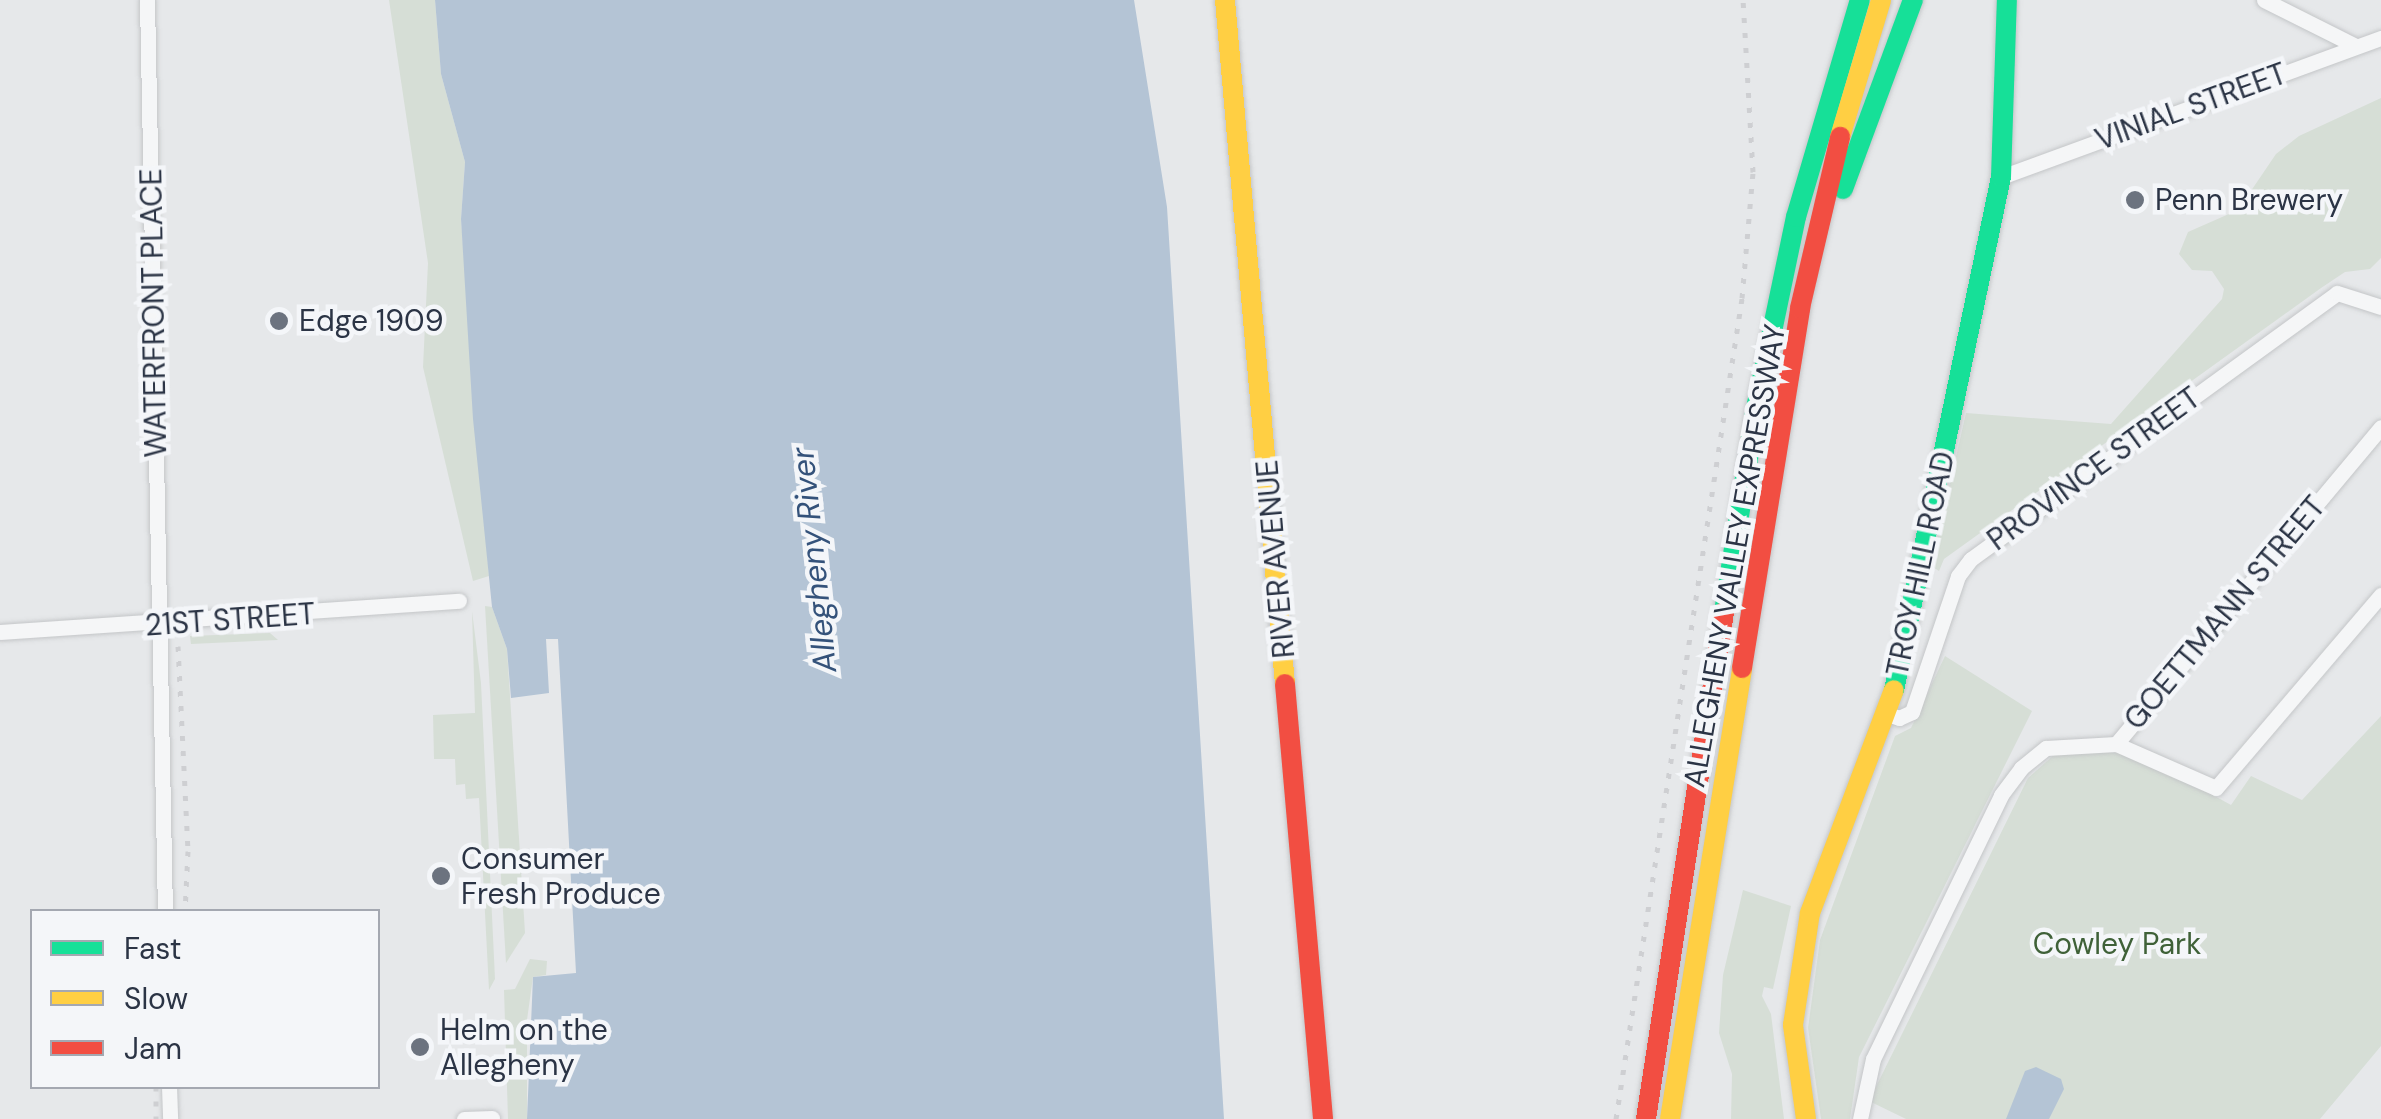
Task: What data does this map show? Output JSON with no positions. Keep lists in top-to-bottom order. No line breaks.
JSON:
{"streets":{"main road":["ALLEGHENY VALLEY EXPRESSWAY","RIVER AVENUE","TROY HILL ROAD"],"street":["VINIAL STREET","WATERFRONT PLACE","PROVINCE STREET","GOETTMANN STREET","21ST STREET"]},"crossings":[["VINIAL STREET","TROY HILL ROAD"],["WATERFRONT PLACE","21ST STREET"],["PROVINCE STREET","TROY HILL ROAD"]],"water":["Allegheny River"],"parks":["Cowley Park"],"places":["Penn Brewery","Edge 1909","Consumer Fresh Produce","Helm on the Allegheny"],"legend":["Fast","Slow","Jam"]}
